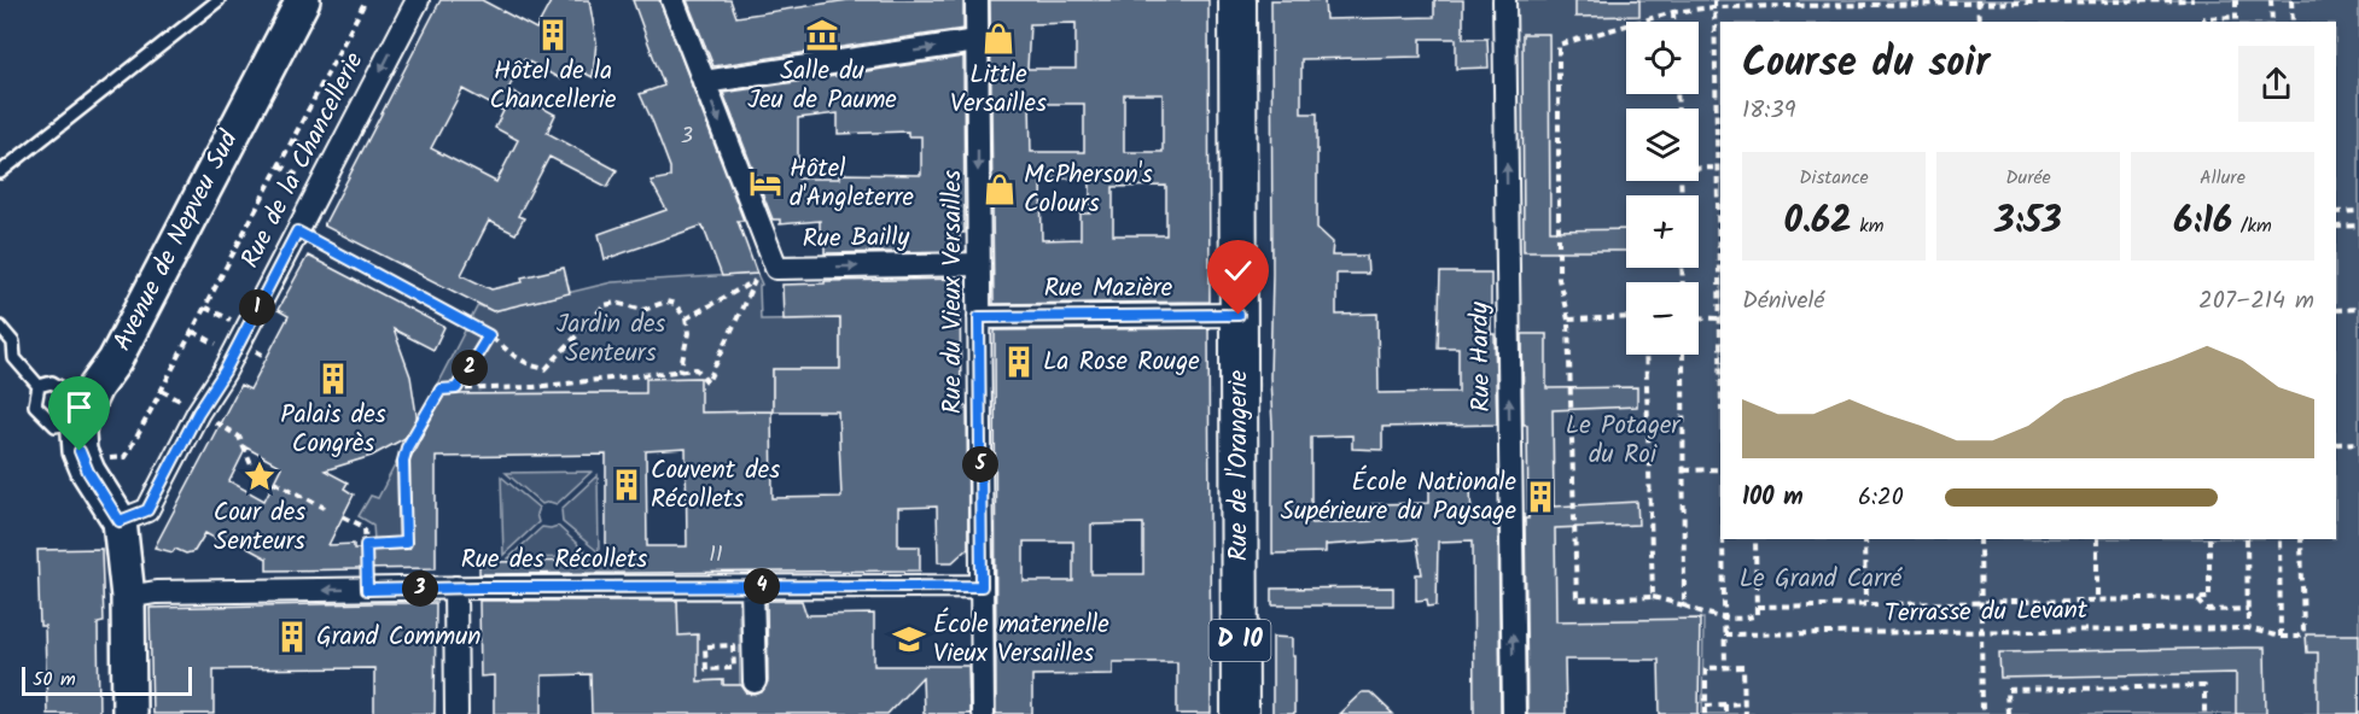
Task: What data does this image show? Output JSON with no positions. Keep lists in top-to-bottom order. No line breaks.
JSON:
{"streets":{"main road":["Avenue de Nepveu Sud","Rue de l'Orangerie","D 10"],"street":["Rue de la Chancellerie","Rue Bailly","Rue Mazière","Rue du Vieux Versailles","Rue Hardy","Rue des Récollets"],"path":["Terrasse du Levant"]},"crossings":[["Rue de la Chancellerie","Avenue de Nepveu Sud"],["Rue Bailly","Rue du Vieux Versailles"],["Rue Mazière","Rue du Vieux Versailles"],["Rue Mazière","Rue de l'Orangerie"],["Rue du Vieux Versailles","Rue des Récollets"]],"one_way":["Rue de la Chancellerie","Rue Bailly","Rue Hardy"],"parks":["Jardin des Senteurs","Le Potager du Roi","Le Grand Carré"],"places":{"building":["Hôtel de la Chancellerie","La Rose Rouge","Palais des Congrès","Couvent des Récollets","École Nationale Supérieure du Paysage","Grand Commun"],"museum":["Salle du Jeu de Paume"],"shop":["Little Versailles","McPherson's Colours"],"hotel":["Hôtel d'Angleterre"],"place":["Cour des Senteurs"],"school or university":["École maternelle Vieux Versailles"]},"house_numbers":["3","11"],"scale_bar":"50 m","page":{"map_buttons":["+","−"],"heading":["Course du soir","18:39"],"stats":[["Distance","0.62 km"],["Durée","3:53"],["Allure","6:16 /km"]],"chart":["Dénivelé","207–214 m"],"pins":["1","2","5","4","3"],"list":[{"name":"100 m","note":"6:20"}],"scale":"50 m"}}
